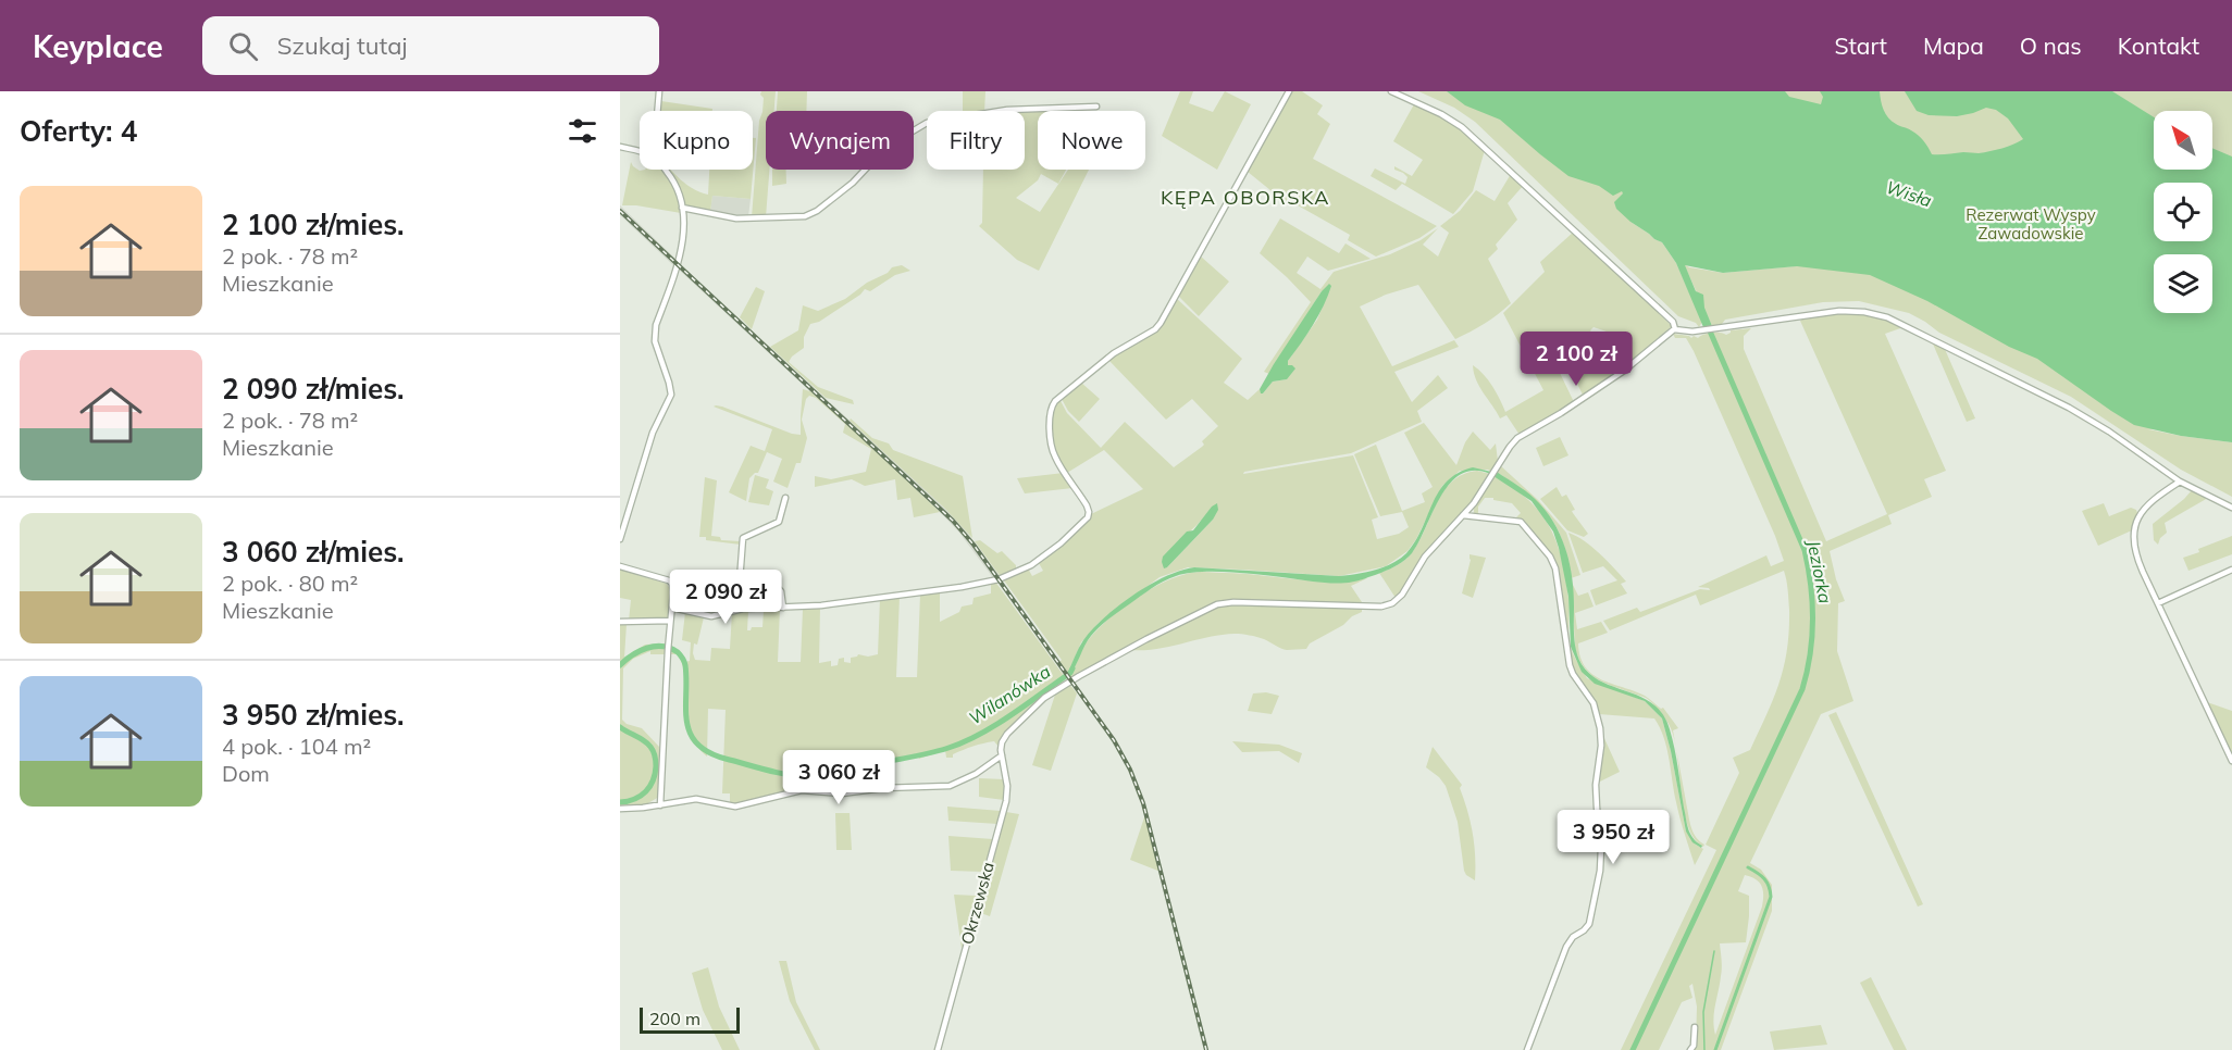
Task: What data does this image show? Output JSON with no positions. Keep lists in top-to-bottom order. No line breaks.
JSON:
{"streets":{"street":["Okrzewska"]},"districts":["KĘPA OBORSKA"],"water":["Wisła","Jeziorka","Wilanówka"],"parks":["Rezerwat Wyspy Zawadowskie"],"scale_bar":"200 m","north":"top left","page":{"header":"Keyplace","search":"Szukaj tutaj","nav":["Start","Mapa","O nas","Kontakt"],"heading":"Oferty: 4","chip":["Kupno","Wynajem","Filtry","Nowe"],"list":[{"name":"2 100 zł/mies.","note":"2 pok. · 78 m² · Mieszkanie"},{"name":"2 090 zł/mies.","note":"2 pok. · 78 m² · Mieszkanie"},{"name":"3 060 zł/mies.","note":"2 pok. · 80 m² · Mieszkanie"},{"name":"3 950 zł/mies.","note":"4 pok. · 104 m² · Dom"}],"price":["2 100 zł","2 090 zł","3 060 zł","3 950 zł"],"scale":"200 m"}}
